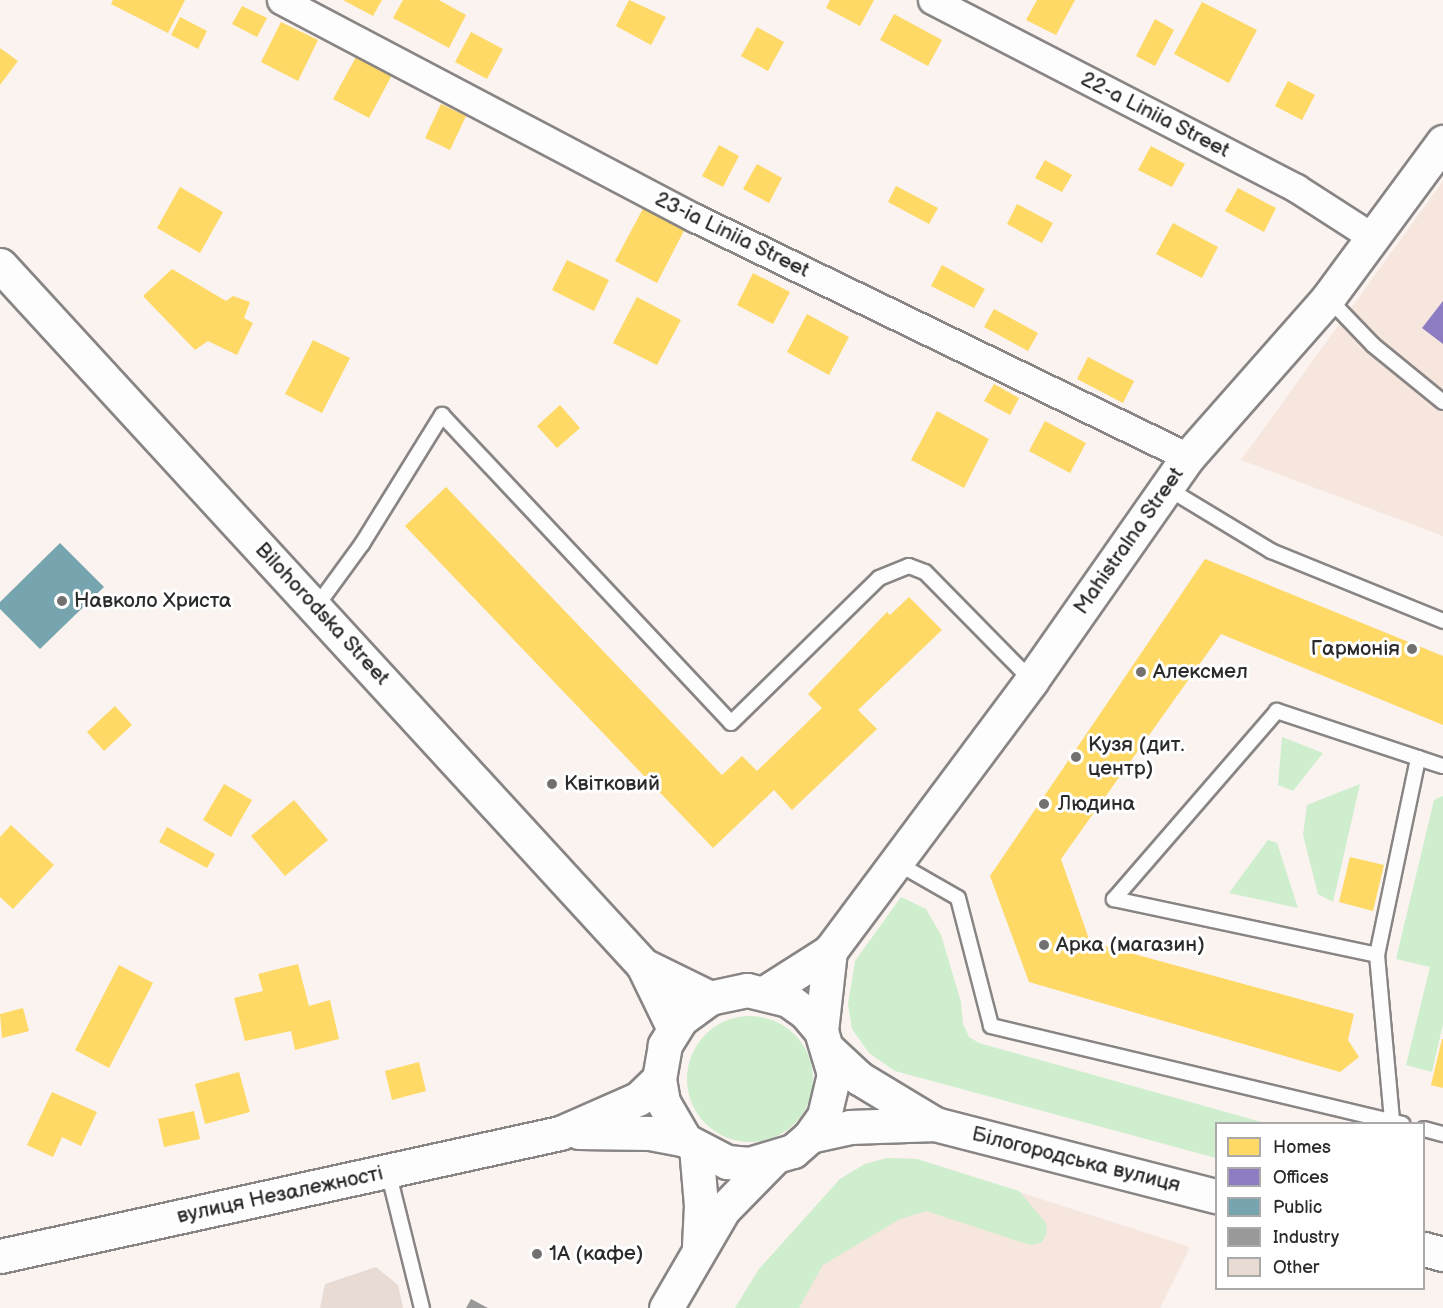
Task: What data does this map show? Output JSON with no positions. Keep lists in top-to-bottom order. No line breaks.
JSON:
{"streets":{"street":["22-a Liniia Street","23-ia Liniia Street","Mahistralna Street","Bilohorodska Street","Білогородська вулиця","вулиця Незалежності"]},"crossings":[["22-a Liniia Street","Mahistralna Street"],["23-ia Liniia Street","Mahistralna Street"]],"places":["Навколо Христа","Гармонія","Алексмел","Кузя (дит. центр)","Квітковий","Людина","Арка (магазин)","1А (кафе)"],"legend":["Homes","Offices","Public","Industry","Other"]}
